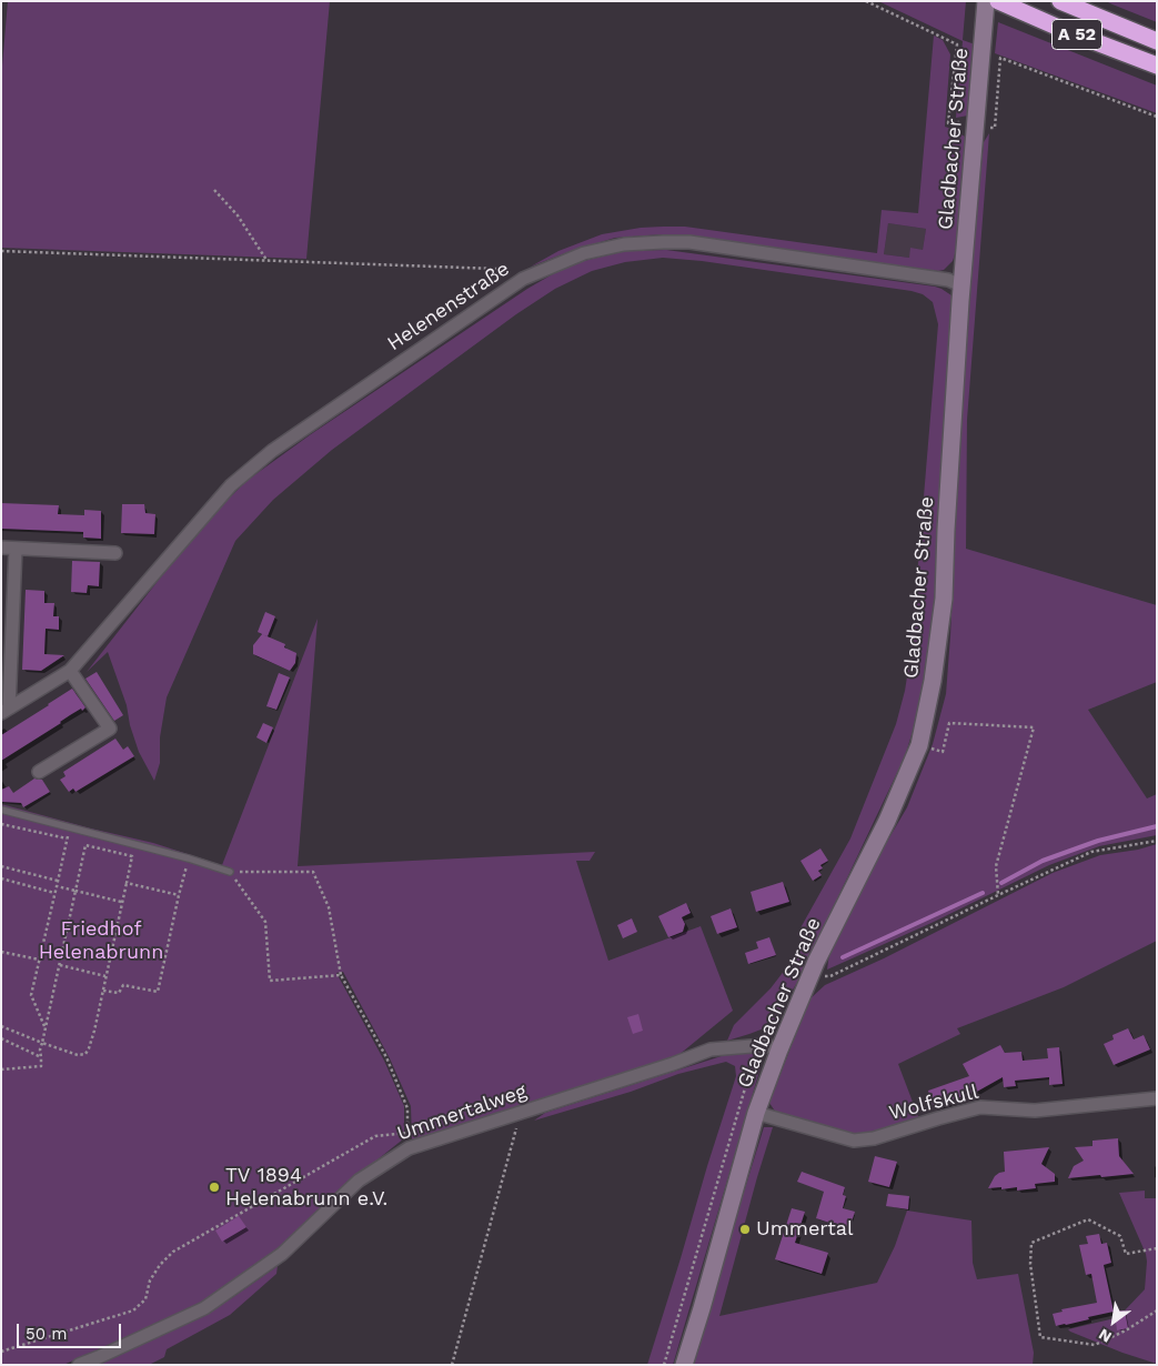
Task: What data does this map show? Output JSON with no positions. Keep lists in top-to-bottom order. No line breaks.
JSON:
{"streets":{"highway":["A 52"],"main road":["Gladbacher Straße"],"street":["Helenenstraße","Wolfskull","Ummertalweg"]},"crossings":[["Gladbacher Straße","Helenenstraße"],["Gladbacher Straße","Wolfskull"],["Gladbacher Straße","Ummertalweg"]],"parks":["Friedhof Helenabrunn"],"places":["TV 1894 Helenabrunn e.V.","Ummertal"],"scale_bar":"50 m","north":"bottom left"}
